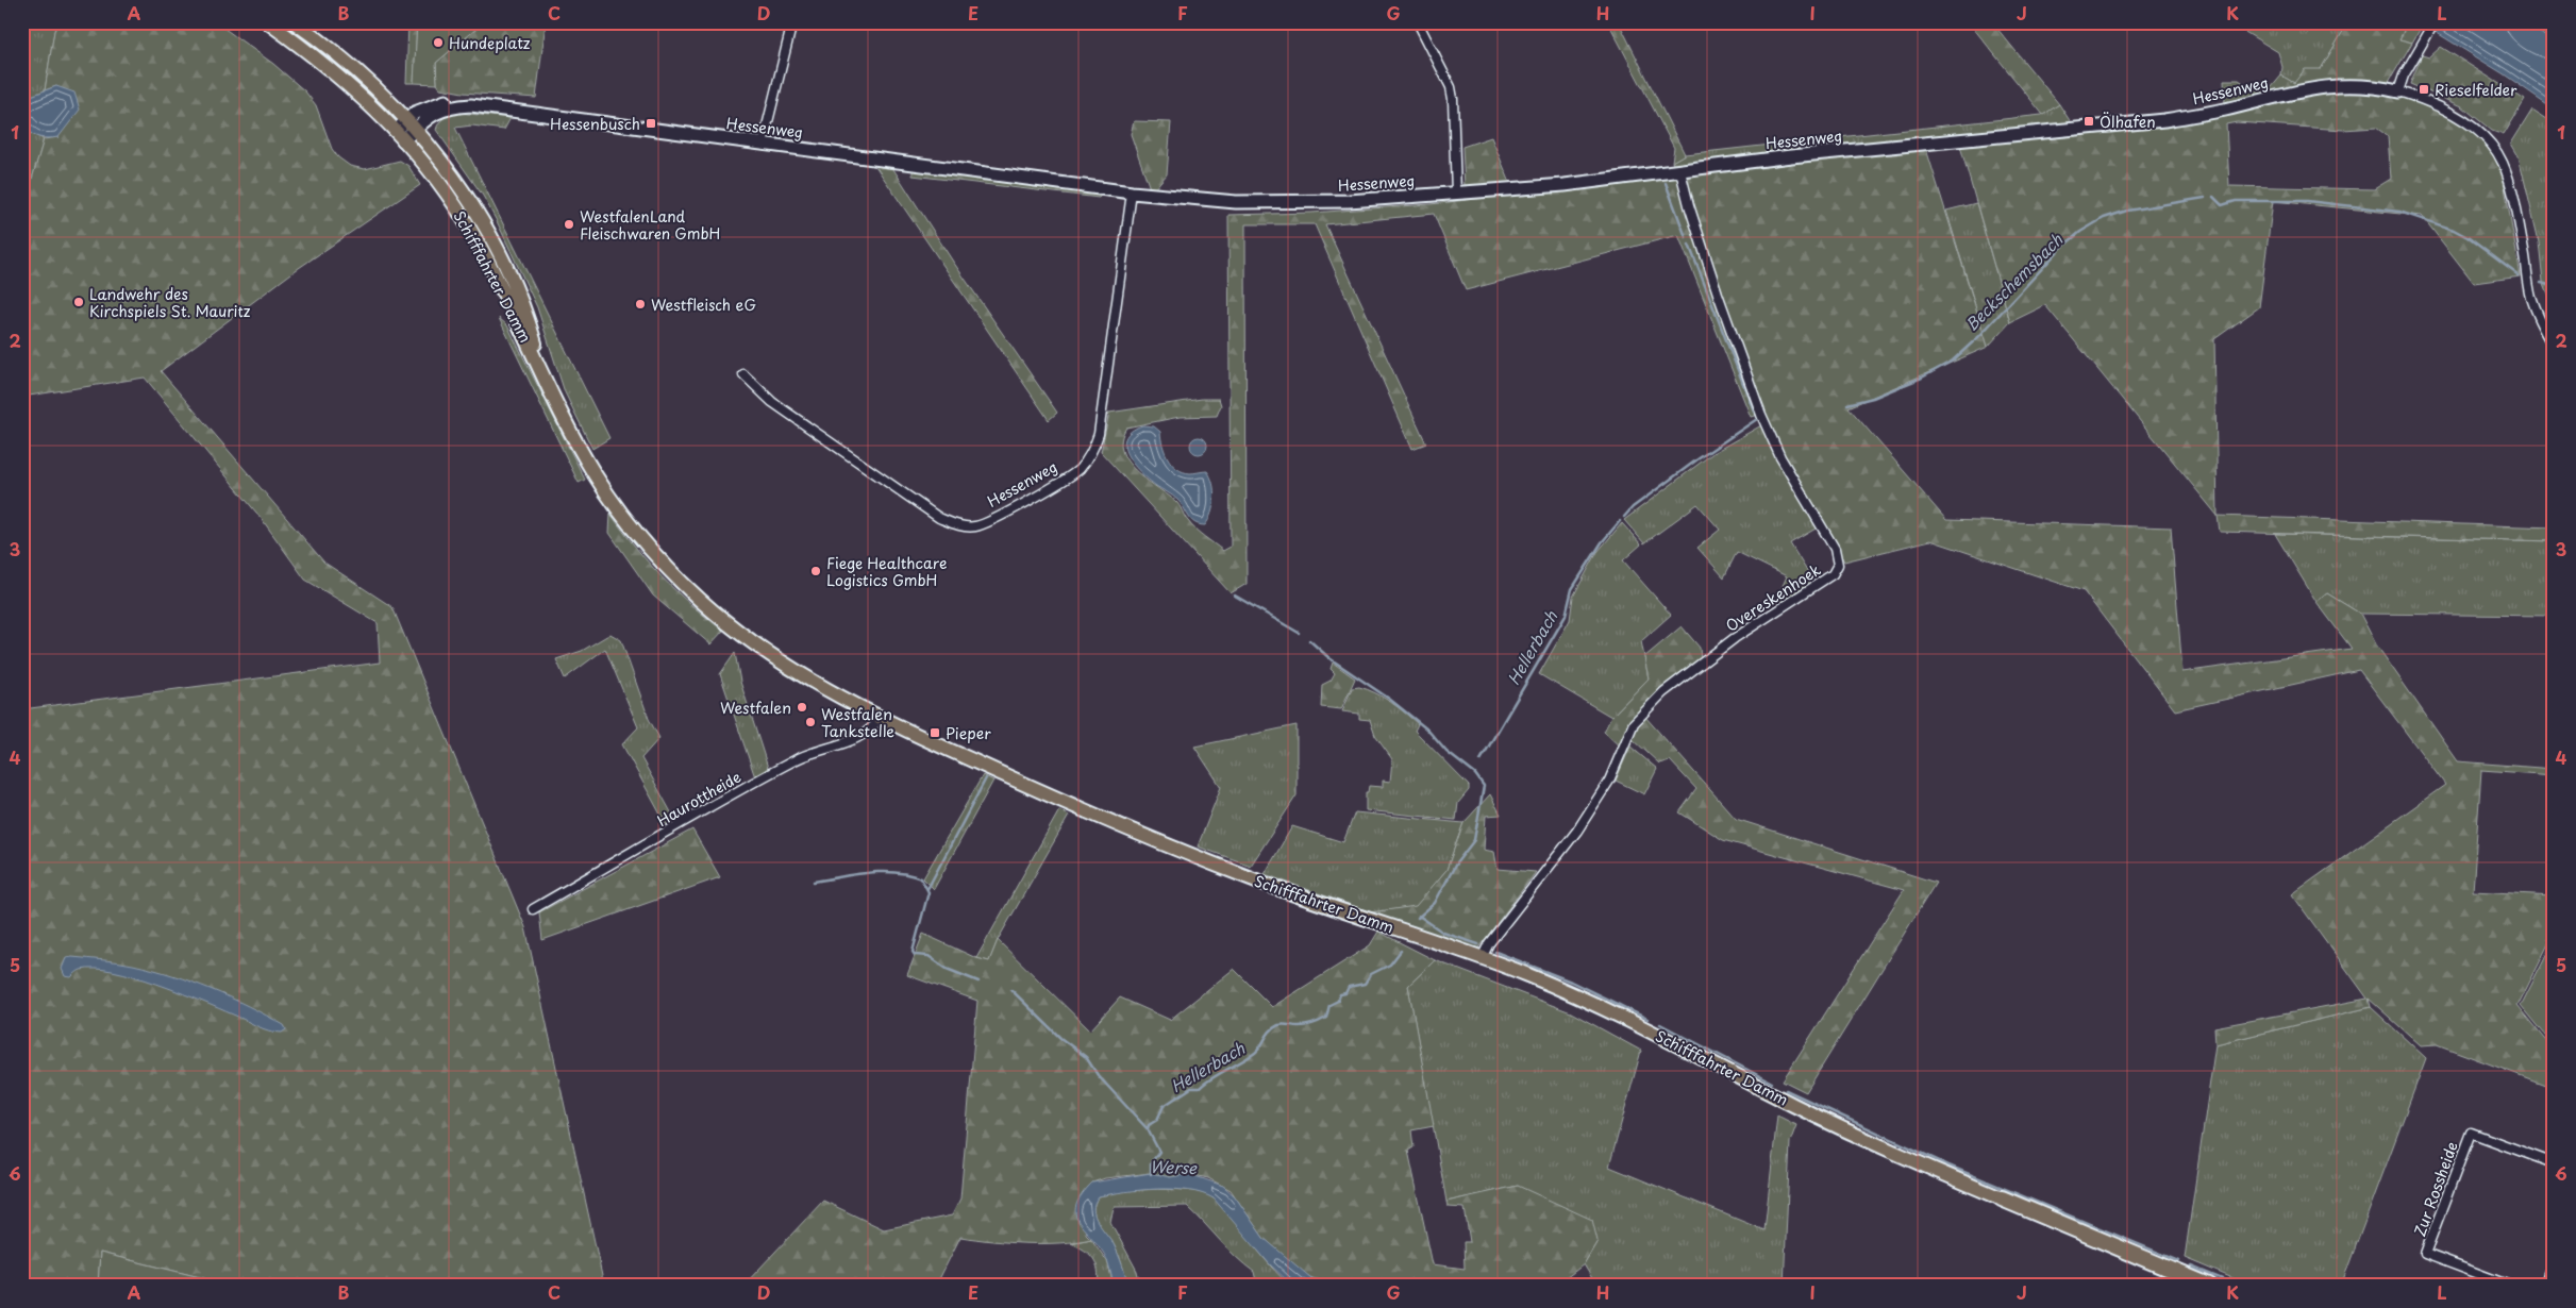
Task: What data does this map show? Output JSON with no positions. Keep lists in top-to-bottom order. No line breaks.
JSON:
{"streets":{"highway":["Schifffahrter Damm"],"street":["Hessenweg","Overeskenhoek","Haurottheide","Zur Rossheide"]},"crossings":[["Hessenweg","Schifffahrter Damm"],["Hessenweg","Overeskenhoek"],["Schifffahrter Damm","Overeskenhoek"],["Schifffahrter Damm","Haurottheide"]],"water":["Beckschemsbach","Hellerbach","Werse"],"places":{"other":["Hundeplatz","WestfalenLand Fleischwaren GmbH","Landwehr des Kirchspiels St. Mauritz","Westfleisch eG","Fiege Healthcare Logistics GmbH","Westfalen","Westfalen Tankstelle"],"transit":["Rieselfelder","Ölhafen","Hessenbusch","Pieper"]},"grid":{"columns":["A","B","C","D","E","F","G","H","I","J","K","L"],"rows":["1","2","3","4","5","6"]}}
